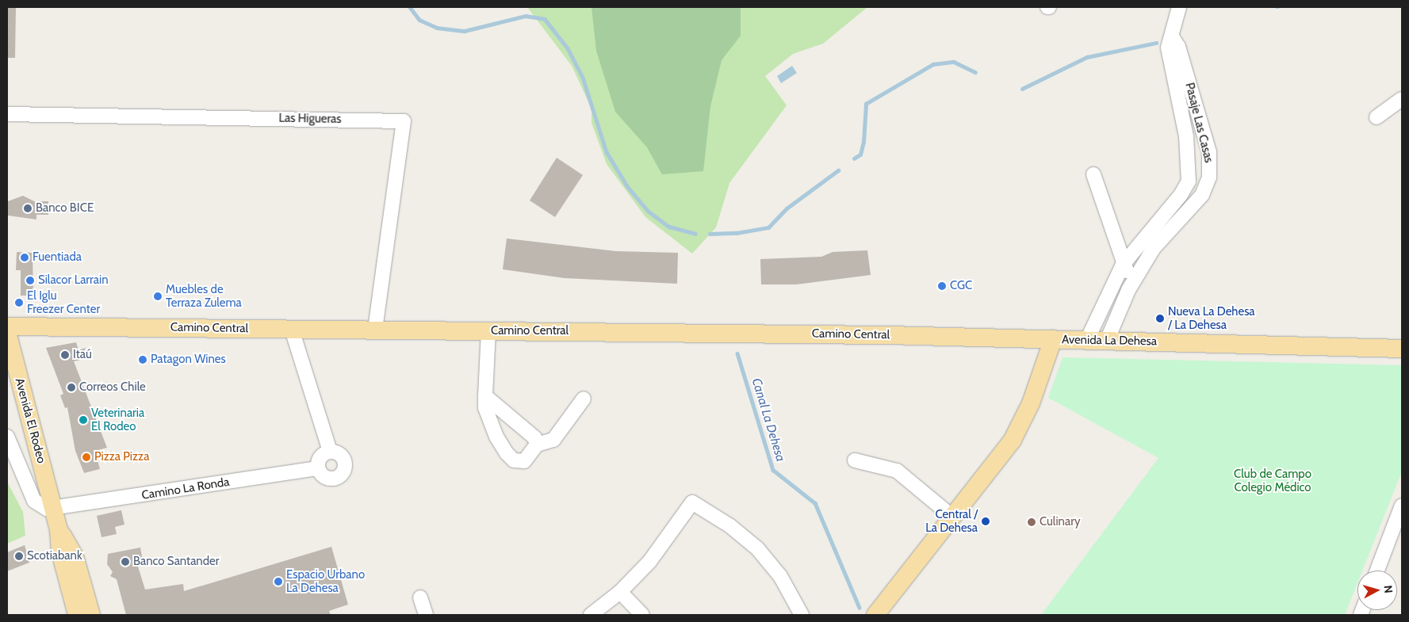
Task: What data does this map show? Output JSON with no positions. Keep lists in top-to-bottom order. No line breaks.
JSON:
{"streets":{"main road":["Camino Central","Avenida La Dehesa","Avenida El Rodeo"],"street":["Las Higueras","Pasaje Las Casas","Camino La Ronda"]},"crossings":[["Las Higueras","Camino Central"],["Pasaje Las Casas","Avenida La Dehesa"],["Camino Central","Avenida La Dehesa"],["Avenida El Rodeo","Camino La Ronda"]],"water":["Canal La Dehesa"],"parks":["Club de Campo Colegio Médico"],"places":["Banco BICE","Fuentiada","Silacor Larrain","CGC","Muebles de Terraza Zulema","El Iglu Freezer Center","Nueva La Dehesa / La Dehesa","Itaú","Patagon Wines","Correos Chile","Veterinaria El Rodeo","Pizza Pizza","Central / La Dehesa","Culinary","Scotiabank","Banco Santander","Espacio Urbano La Dehesa"],"north":"right"}
